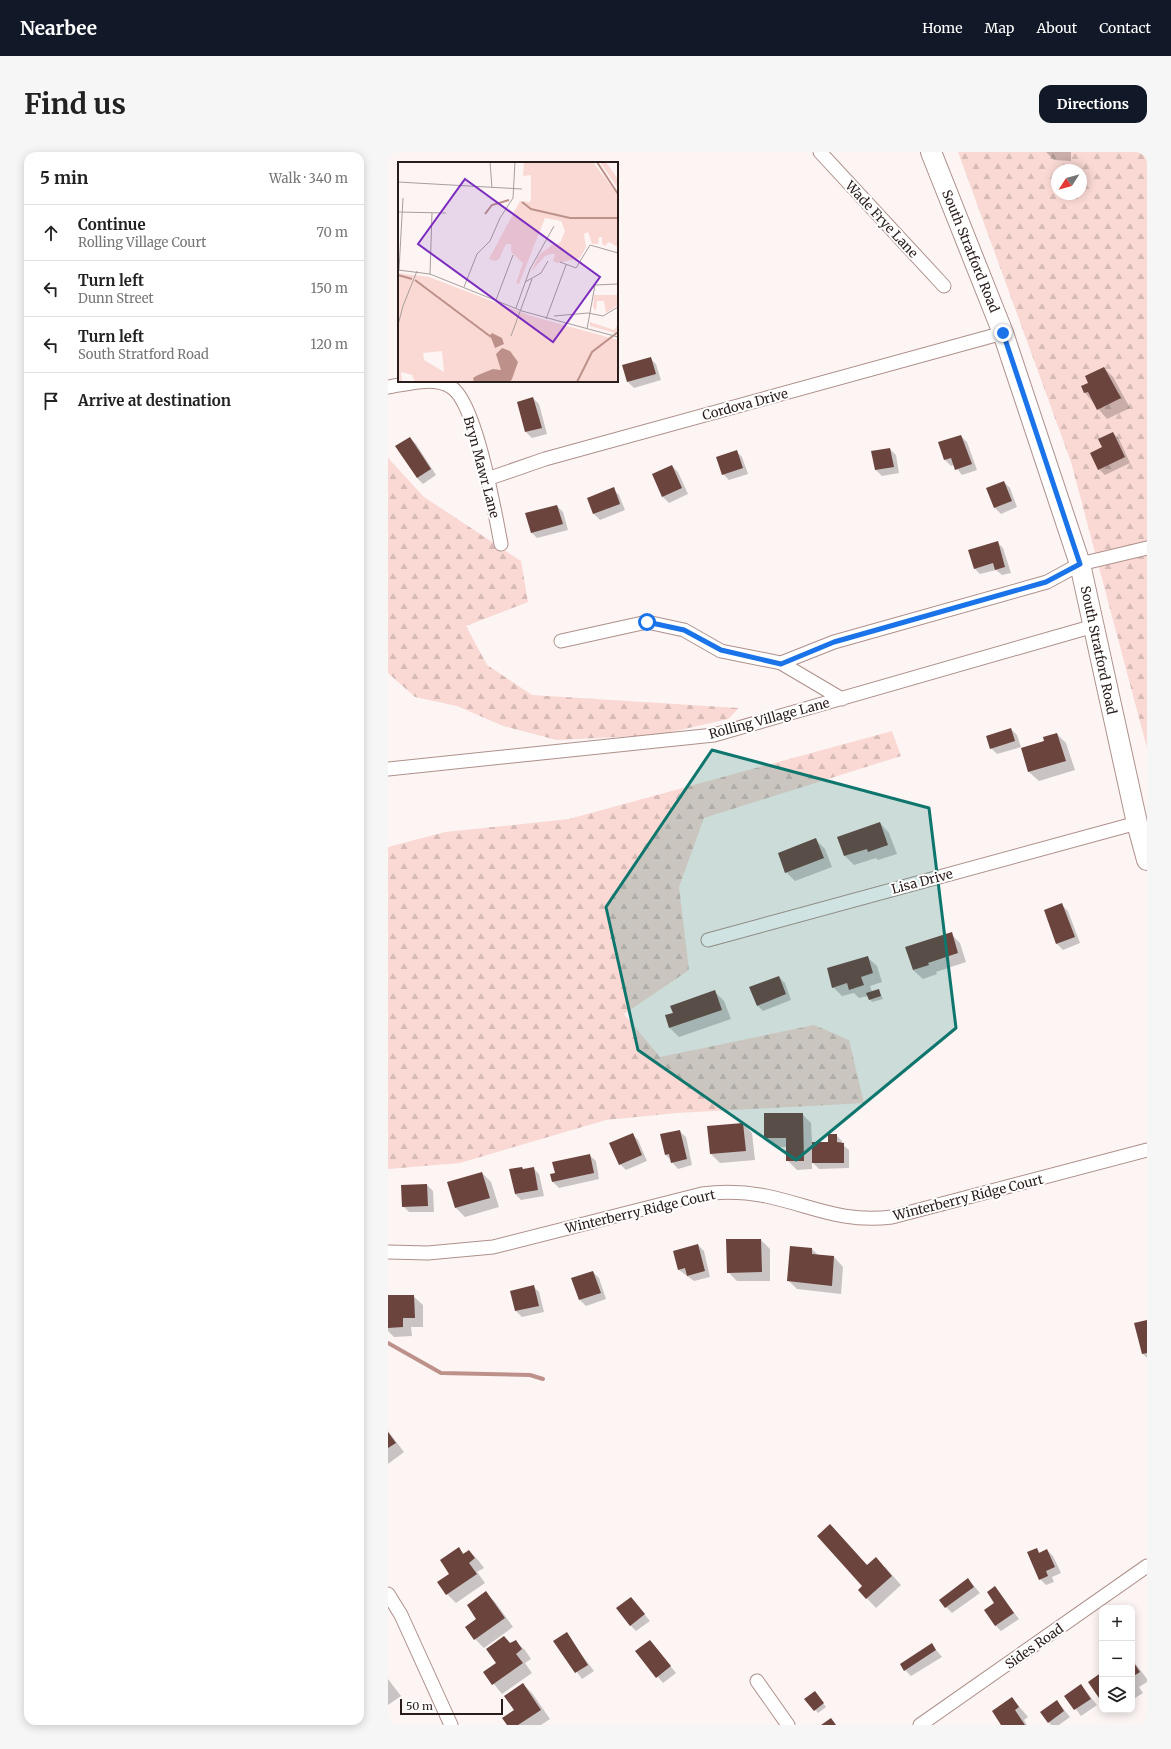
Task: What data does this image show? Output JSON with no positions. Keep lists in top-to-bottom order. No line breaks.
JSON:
{"streets":{"main road":["South Stratford Road"],"street":["Wade Frye Lane","Cordova Drive","Bryn Mawr Lane","Rolling Village Lane","Lisa Drive","Winterberry Ridge Court","Sides Road"]},"crossings":[["South Stratford Road","Cordova Drive"],["South Stratford Road","Rolling Village Lane"],["South Stratford Road","Lisa Drive"],["Cordova Drive","Bryn Mawr Lane"]],"scale_bar":"50 m","north":"bottom left","page":{"header":"Nearbee","nav":["Home","Map","About","Contact"],"buttons":"Directions","title":"Find us","heading":["5 min","Walk · 340 m"],"list":[["Continue","Rolling Village Court","70 m"],["Turn left","Dunn Street","150 m"],["Turn left","South Stratford Road","120 m"],"Arrive at destination"],"map_buttons":["+","−"],"scale":"50 m"}}
